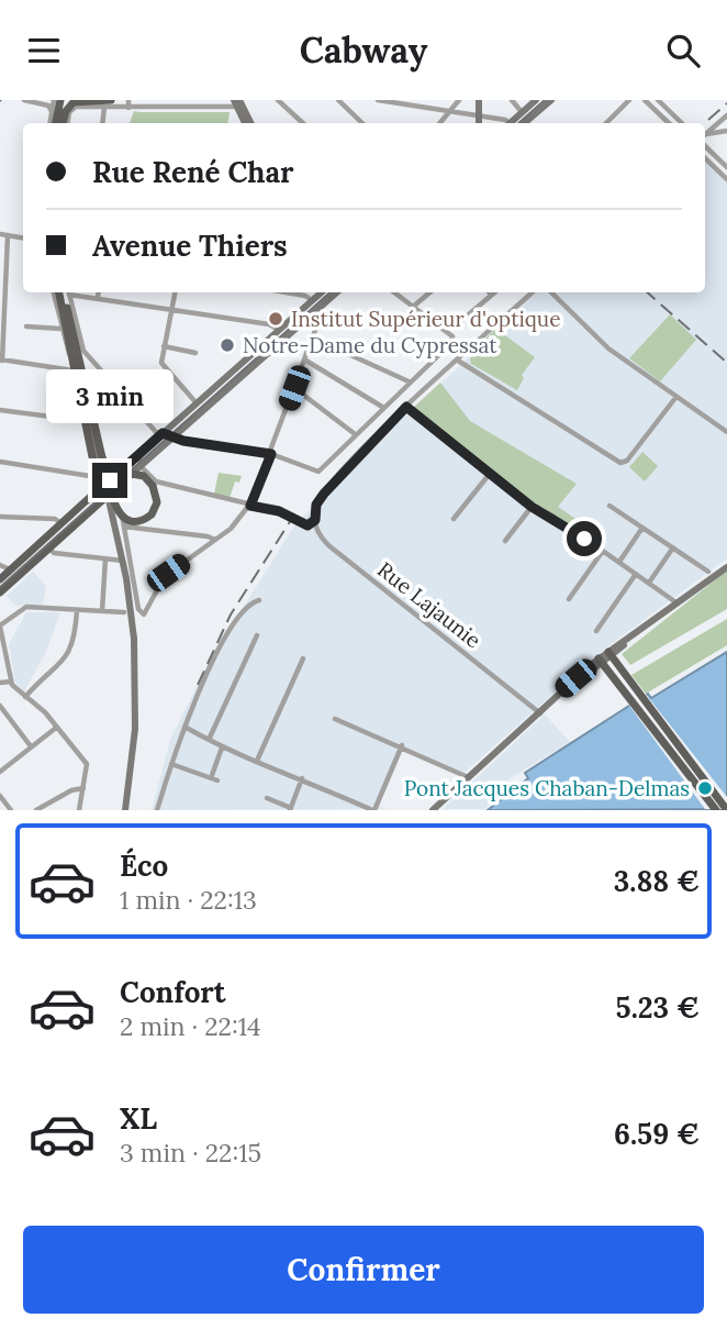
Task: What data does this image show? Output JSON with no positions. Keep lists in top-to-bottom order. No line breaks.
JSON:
{"streets":{"street":["Rue Lajaunie"]},"places":["Institut Supérieur d'optique","Notre-Dame du Cypressat","Pont Jacques Chaban-Delmas"],"page":{"header":"Cabway","banner":["Rue René Char","Avenue Thiers"],"bubble":"3 min","list":[{"name":"Éco","note":"1 min · 22:13","value":"3.88 €"},{"name":"Confort","note":"2 min · 22:14","value":"5.23 €"},{"name":"XL","note":"3 min · 22:15","value":"6.59 €"}],"buttons":"Confirmer"}}
